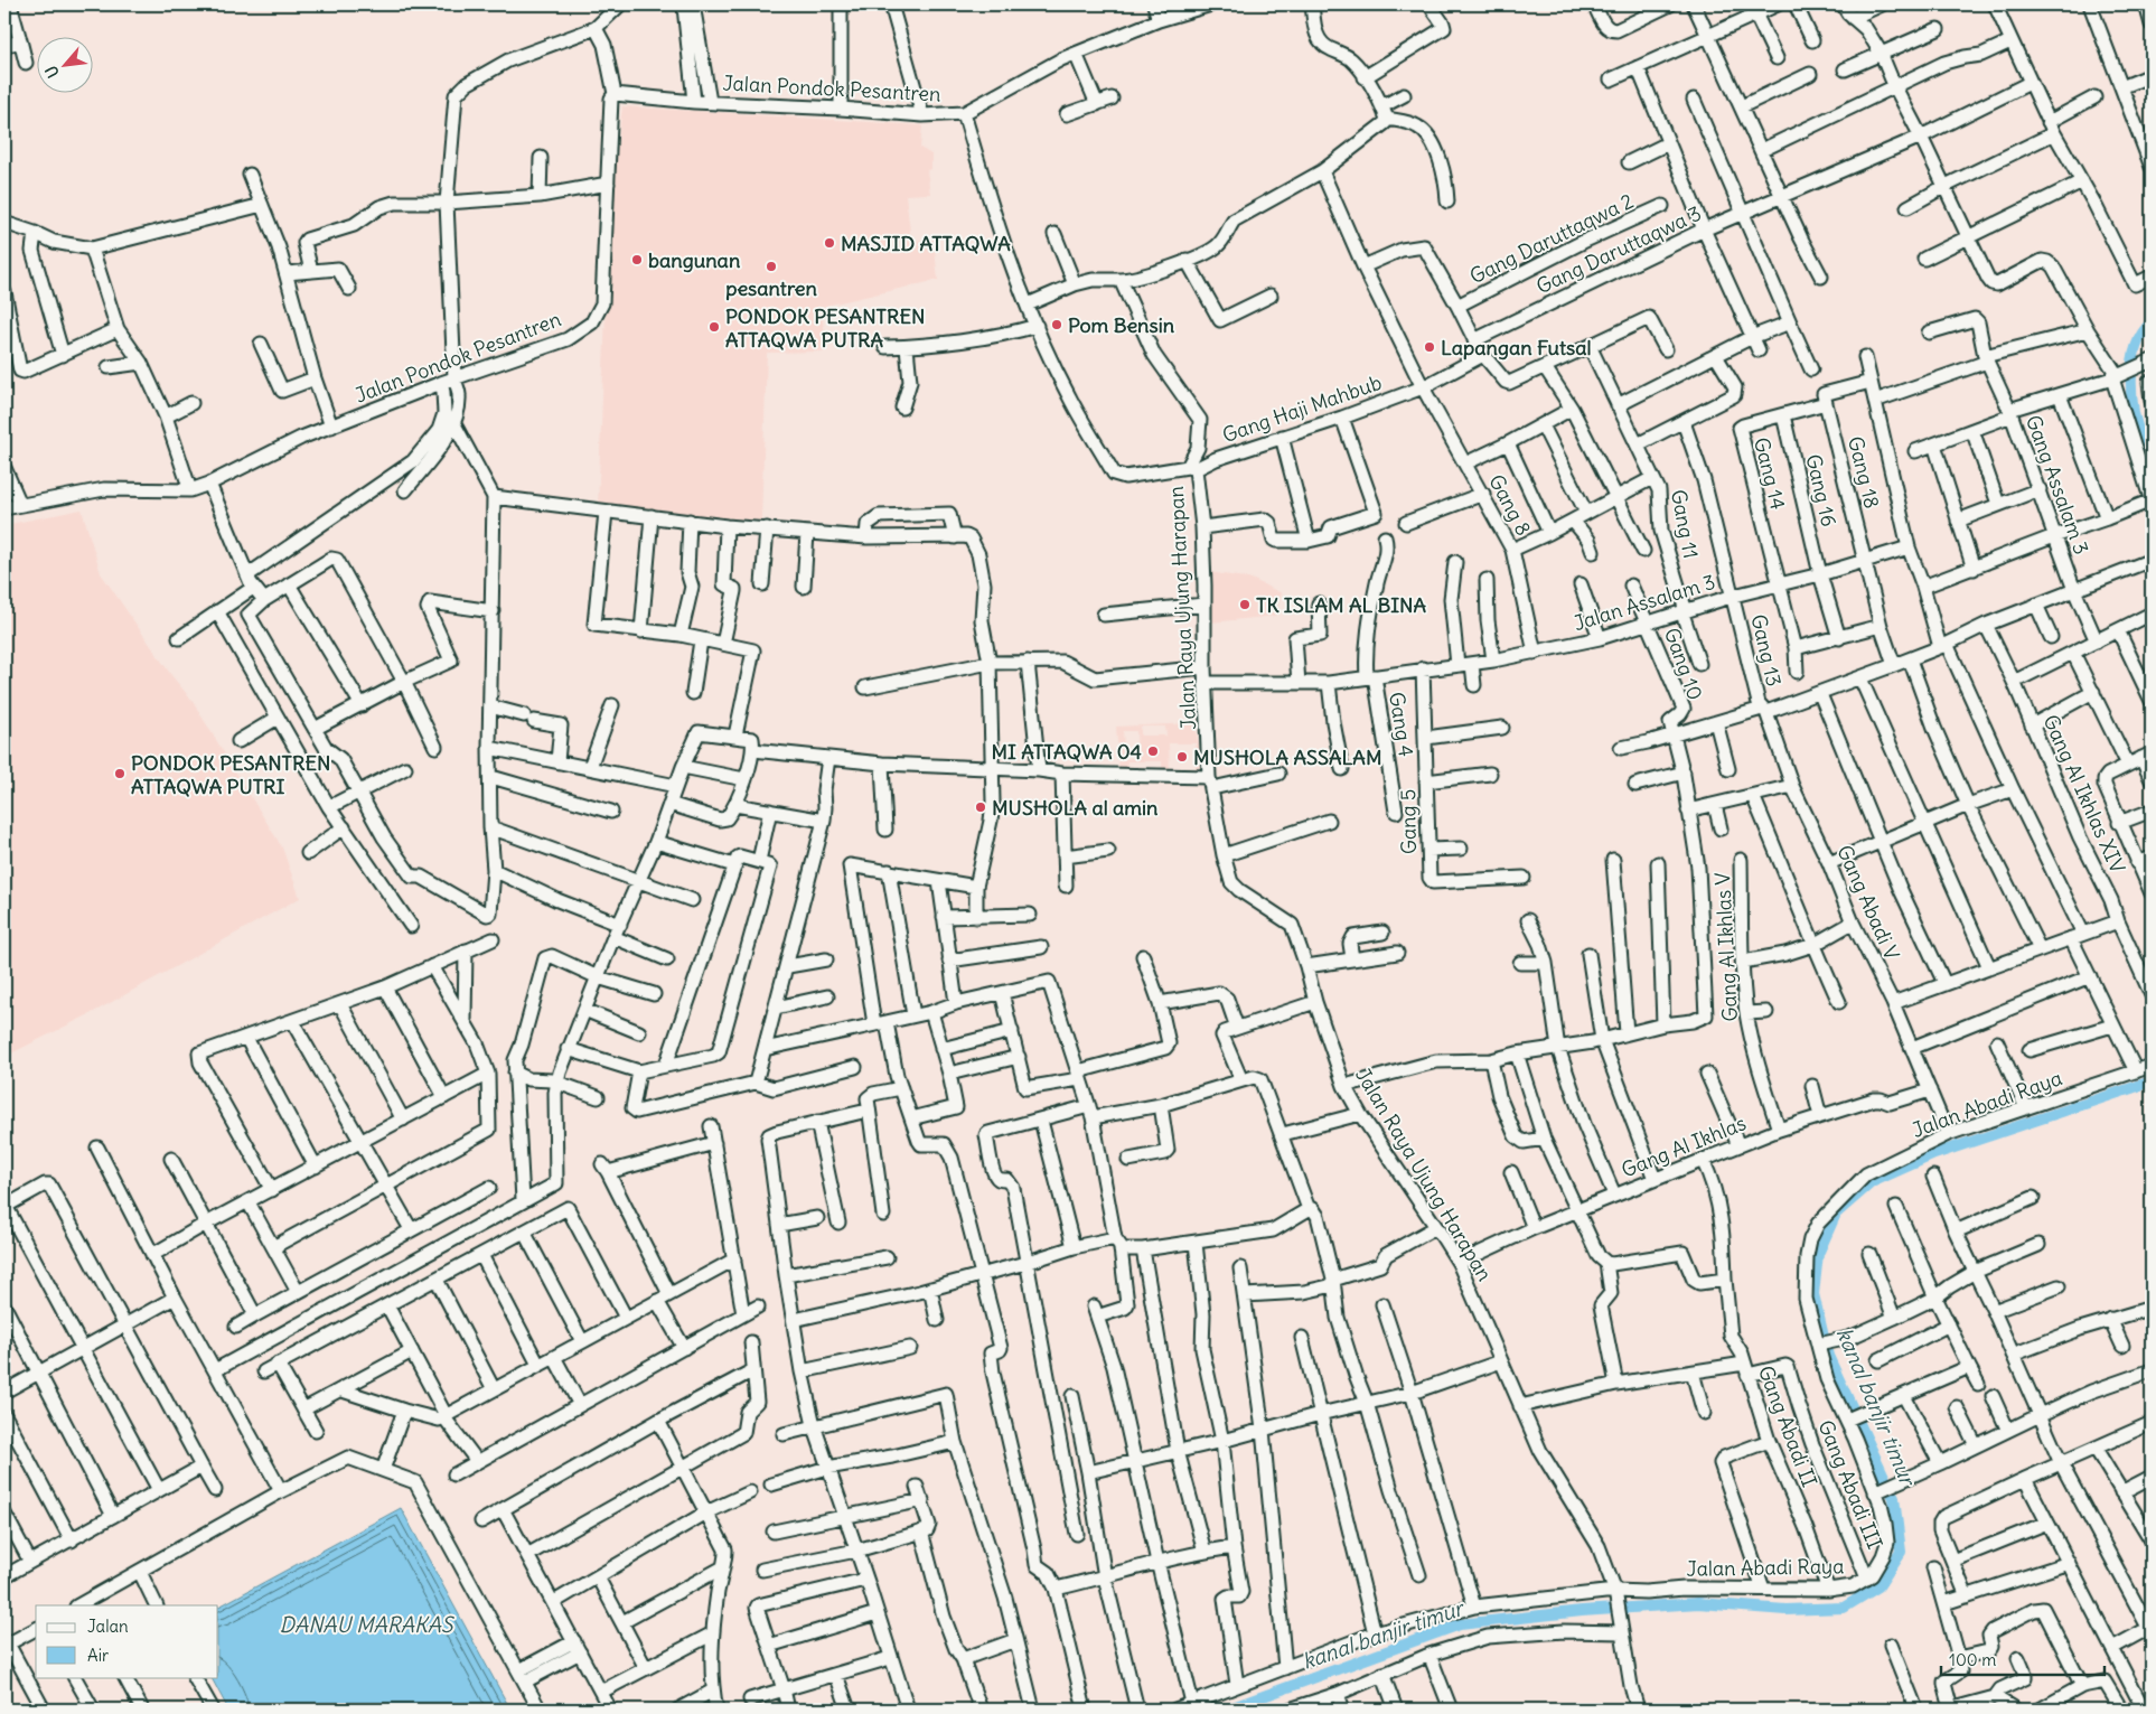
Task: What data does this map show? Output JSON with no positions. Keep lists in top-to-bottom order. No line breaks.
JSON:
{"streets":{"street":["Jalan Pondok Pesantren","Gang Daruttaqwa 2","Gang Daruttaqwa 3","Gang Haji Mahbub","Gang 18","Gang 14","Gang Assalam 3","Gang 16","Gang 8","Gang 11","Jalan Assalam 3","Jalan Raya Ujung Harapan","Gang 13","Gang 10","Gang 4","Gang Al Ikhlas XIV","Gang 5","Gang Abadi V","Gang Al Ikhlas V","Jalan Abadi Raya","Gang Al Ikhlas","Gang Abadi II","Gang Abadi III"]},"crossings":[["Jalan Pondok Pesantren","Jalan Raya Ujung Harapan"],["Gang Haji Mahbub","Gang 8"],["Gang Haji Mahbub","Jalan Raya Ujung Harapan"],["Gang 18","Gang 14"],["Gang 18","Jalan Assalam 3"],["Gang 14","Gang 16"],["Gang 14","Jalan Assalam 3"],["Gang 16","Jalan Assalam 3"],["Gang 8","Jalan Assalam 3"],["Gang 11","Jalan Assalam 3"],["Jalan Assalam 3","Jalan Raya Ujung Harapan"],["Jalan Assalam 3","Gang 13"],["Jalan Assalam 3","Gang 10"],["Jalan Assalam 3","Gang 4"],["Jalan Assalam 3","Gang 5"],["Jalan Raya Ujung Harapan","Jalan Abadi Raya"],["Jalan Raya Ujung Harapan","Gang Al Ikhlas"],["Jalan Raya Ujung Harapan","Gang Abadi II"],["Gang 13","Gang Abadi V"],["Gang Abadi V","Jalan Abadi Raya"],["Gang Abadi V","Gang Al Ikhlas"],["Gang Al Ikhlas V","Gang Al Ikhlas"],["Jalan Abadi Raya","Gang Abadi II"],["Jalan Abadi Raya","Gang Abadi III"],["Gang Abadi II","Gang Abadi III"]],"water":["kanal banjir timur","DANAU MARAKAS"],"places":["MASJID ATTAQWA","bangunan","pesantren","Pom Bensin","PONDOK PESANTREN ATTAQWA PUTRA","Lapangan Futsal","TK ISLAM AL BINA","MI ATTAQWA 04","MUSHOLA ASSALAM","PONDOK PESANTREN ATTAQWA PUTRI","MUSHOLA al amin"],"legend":["Jalan","Air"],"scale_bar":"100 m","north":"bottom left"}
